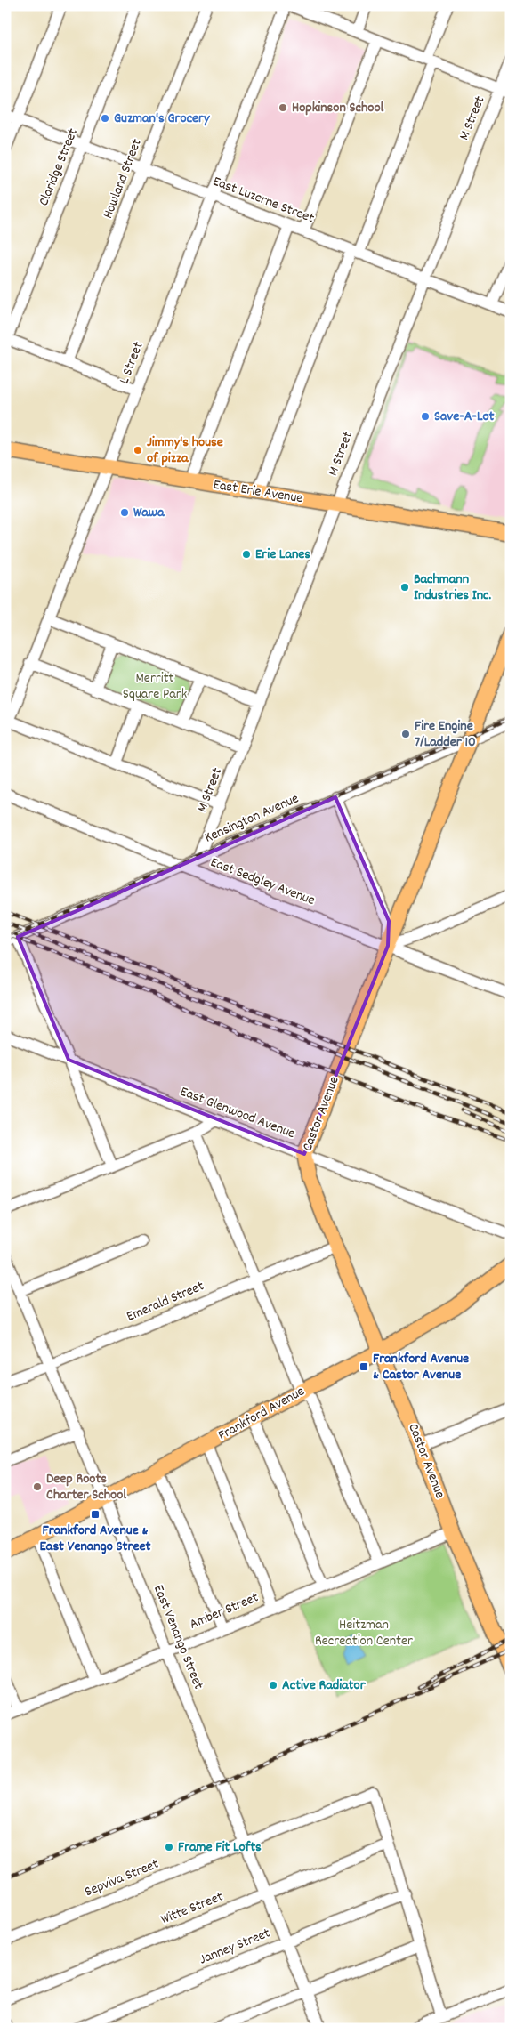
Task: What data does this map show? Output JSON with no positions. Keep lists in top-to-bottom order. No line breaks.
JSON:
{"streets":{"main road":["East Erie Avenue","Castor Avenue","Frankford Avenue"],"street":["M Street","Claridge Street","Howland Street","East Luzerne Street","L Street","Kensington Avenue","East Sedgley Avenue","East Glenwood Avenue","Emerald Street","Amber Street","East Venango Street","Sepviva Street","Witte Street","Janney Street"]},"crossings":[["M Street","East Luzerne Street"],["M Street","East Erie Avenue"],["M Street","Kensington Avenue"],["Claridge Street","East Luzerne Street"],["Howland Street","East Luzerne Street"],["East Luzerne Street","L Street"],["L Street","East Erie Avenue"],["Kensington Avenue","East Sedgley Avenue"],["Kensington Avenue","Castor Avenue"],["East Sedgley Avenue","Castor Avenue"],["East Glenwood Avenue","Castor Avenue"],["Castor Avenue","Emerald Street"],["Castor Avenue","Frankford Avenue"],["Castor Avenue","Amber Street"],["Emerald Street","East Venango Street"],["Frankford Avenue","East Venango Street"],["Amber Street","East Venango Street"],["East Venango Street","Sepviva Street"],["East Venango Street","Witte Street"],["East Venango Street","Janney Street"],["Sepviva Street","Witte Street"]],"parks":["Merritt Square Park","Heitzman Recreation Center"],"places":{"other":["Hopkinson School","Guzman's Grocery","Save-A-Lot","Jimmy's house of pizza","Wawa","Erie Lanes","Bachmann Industries Inc.","Fire Engine 7/Ladder 10","Deep Roots Charter School","Active Radiator","Frame Fit Lofts"],"transit":["Frankford Avenue & Castor Avenue","Frankford Avenue & East Venango Street"]}}
